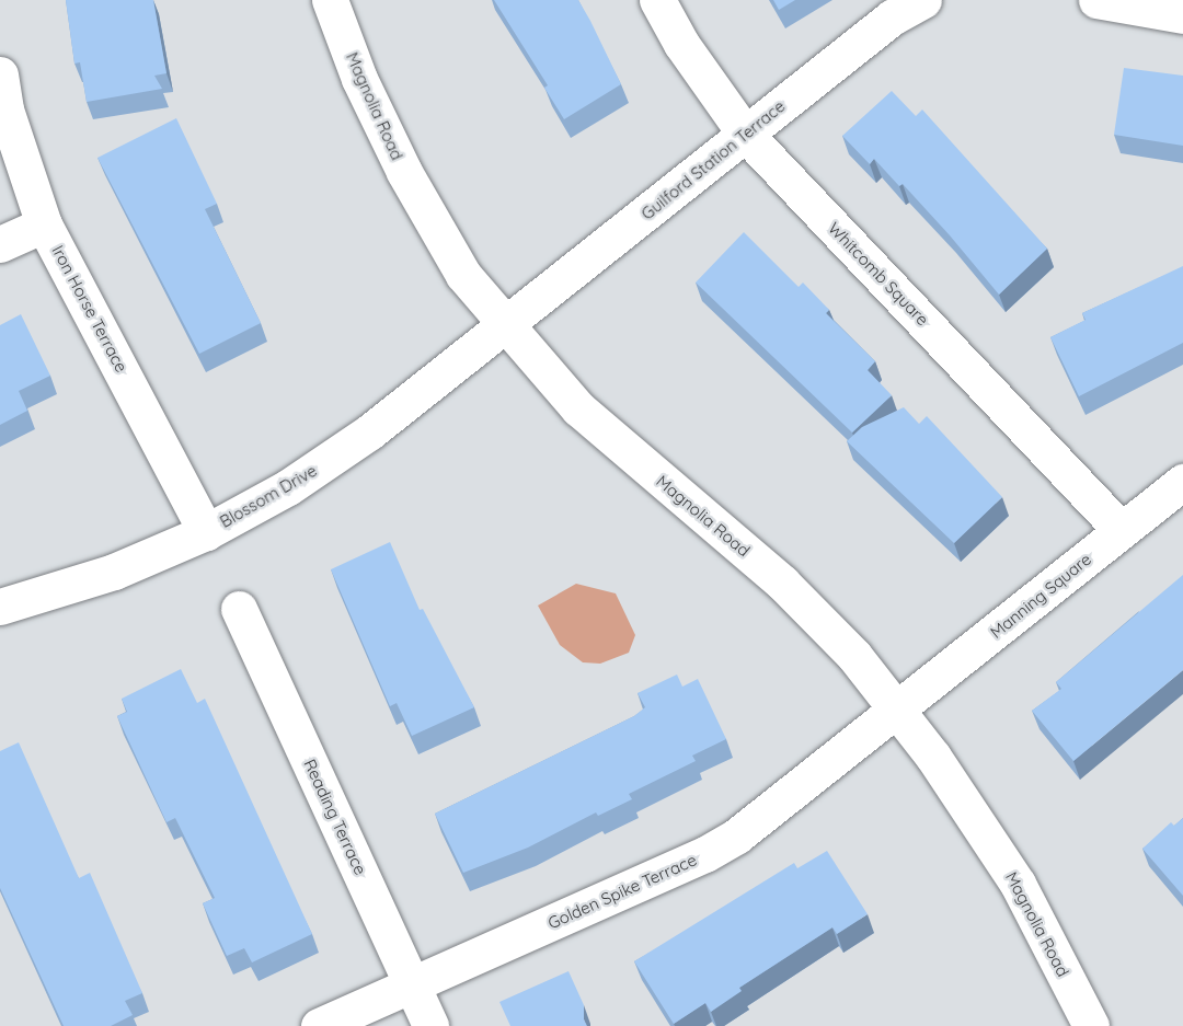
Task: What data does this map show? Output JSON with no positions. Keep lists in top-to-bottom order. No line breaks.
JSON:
{"streets":{"street":["Magnolia Road","Guilford Station Terrace","Whitcomb Square","Iron Horse Terrace","Blossom Drive","Manning Square","Reading Terrace","Golden Spike Terrace"]},"crossings":[["Magnolia Road","Guilford Station Terrace"],["Magnolia Road","Blossom Drive"],["Magnolia Road","Manning Square"],["Magnolia Road","Golden Spike Terrace"],["Guilford Station Terrace","Whitcomb Square"],["Guilford Station Terrace","Blossom Drive"],["Whitcomb Square","Manning Square"],["Iron Horse Terrace","Blossom Drive"],["Manning Square","Golden Spike Terrace"],["Reading Terrace","Golden Spike Terrace"]]}
